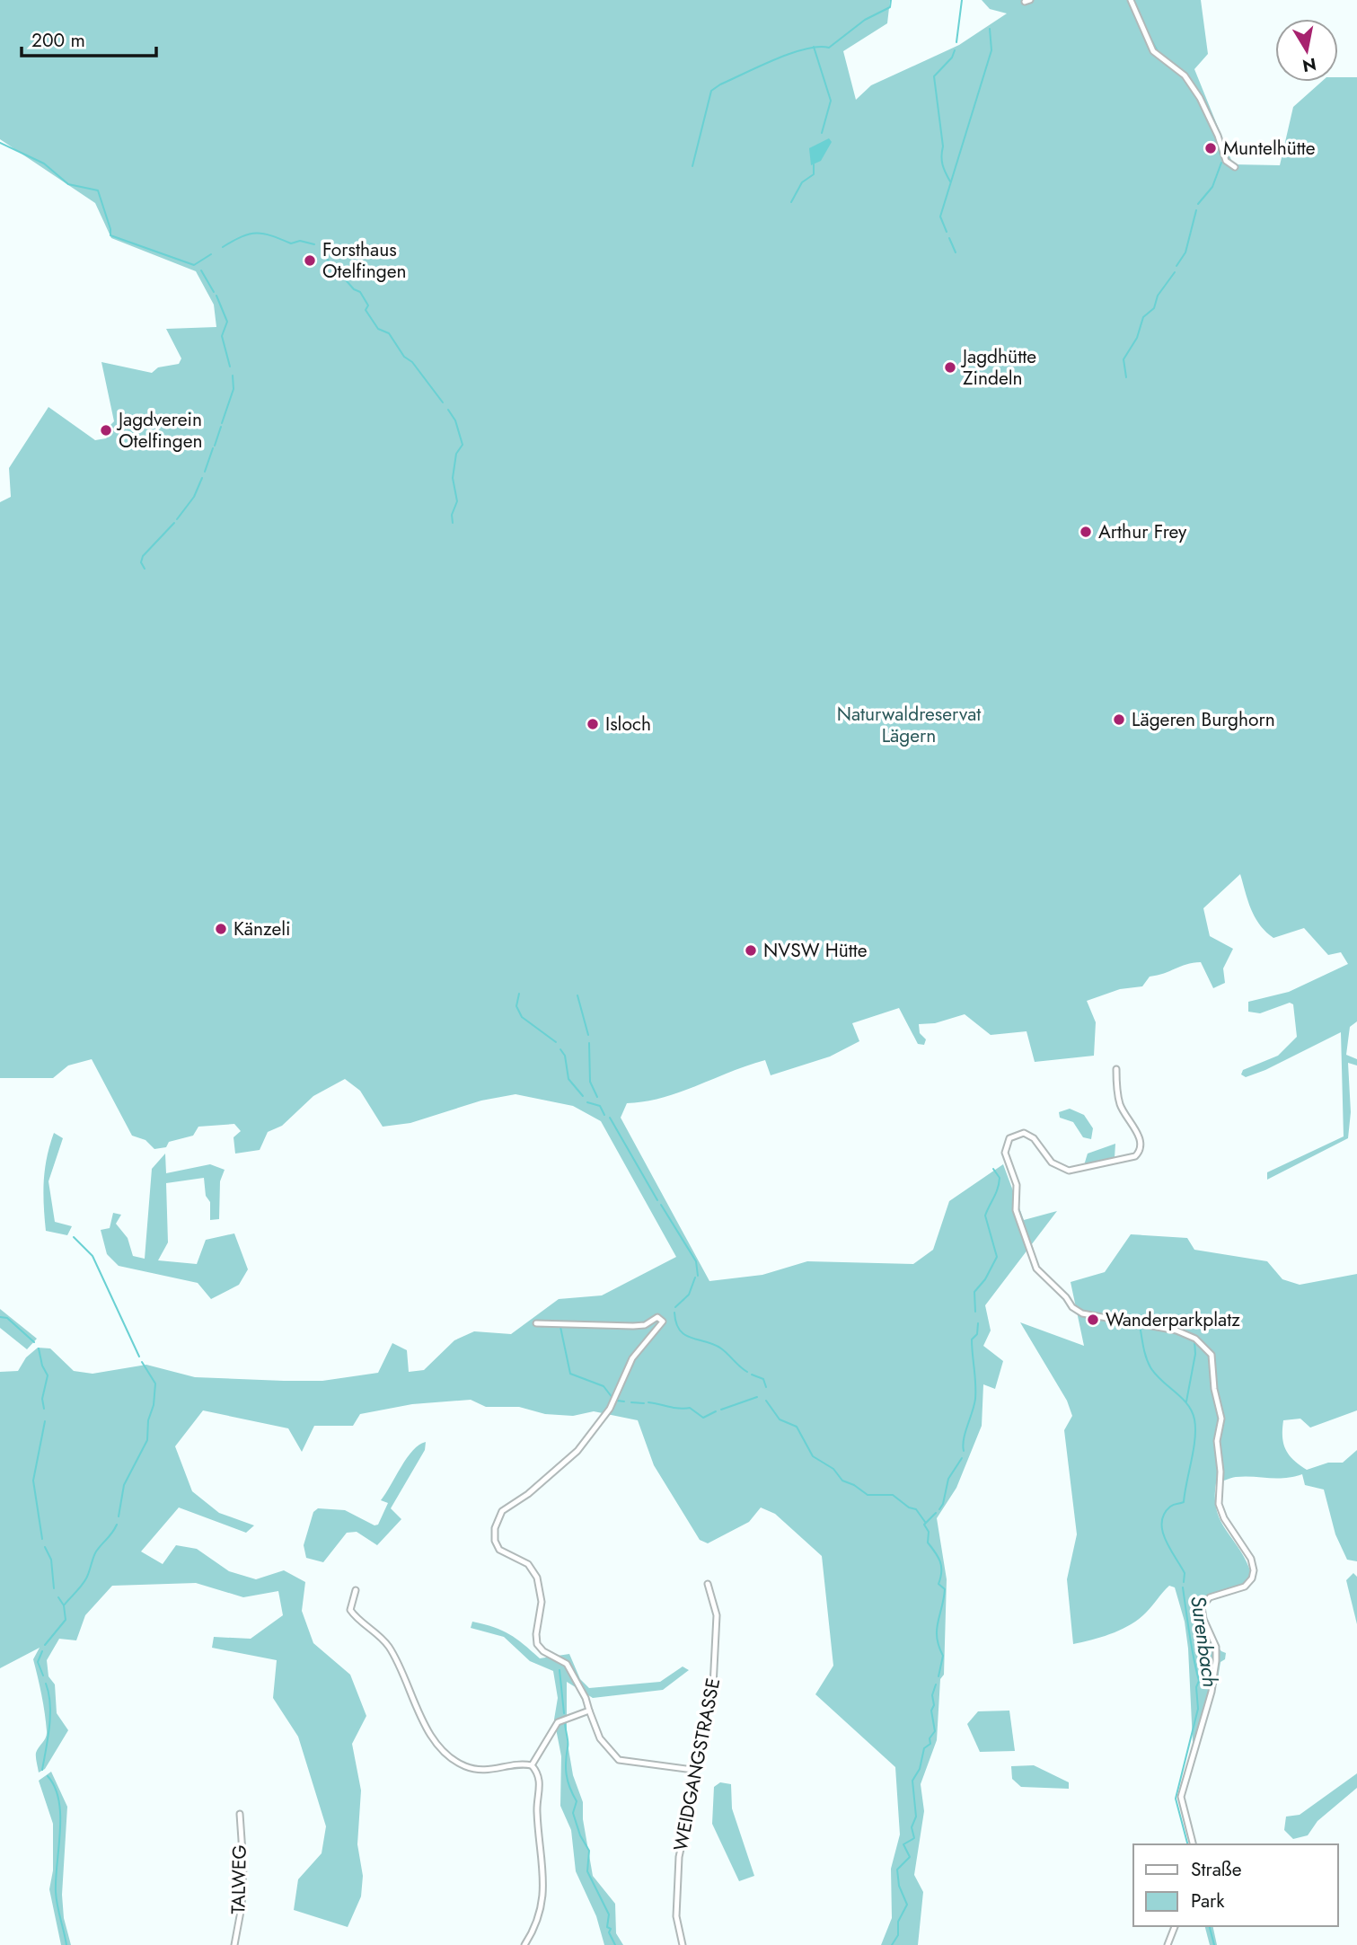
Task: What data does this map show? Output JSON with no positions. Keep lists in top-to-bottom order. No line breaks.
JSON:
{"streets":{"street":["WEIDGANGSTRASSE","TALWEG"]},"water":["Surenbach"],"parks":["Naturwaldreservat Lägern"],"places":["Muntelhütte","Forsthaus Otelfingen","Jagdhütte Zindeln","Jagdverein Otelfingen","Arthur Frey","Lägeren Burghorn","Isloch","Känzeli","NVSW Hütte","Wanderparkplatz"],"legend":["Straße","Park"],"scale_bar":"200 m","north":"bottom"}
